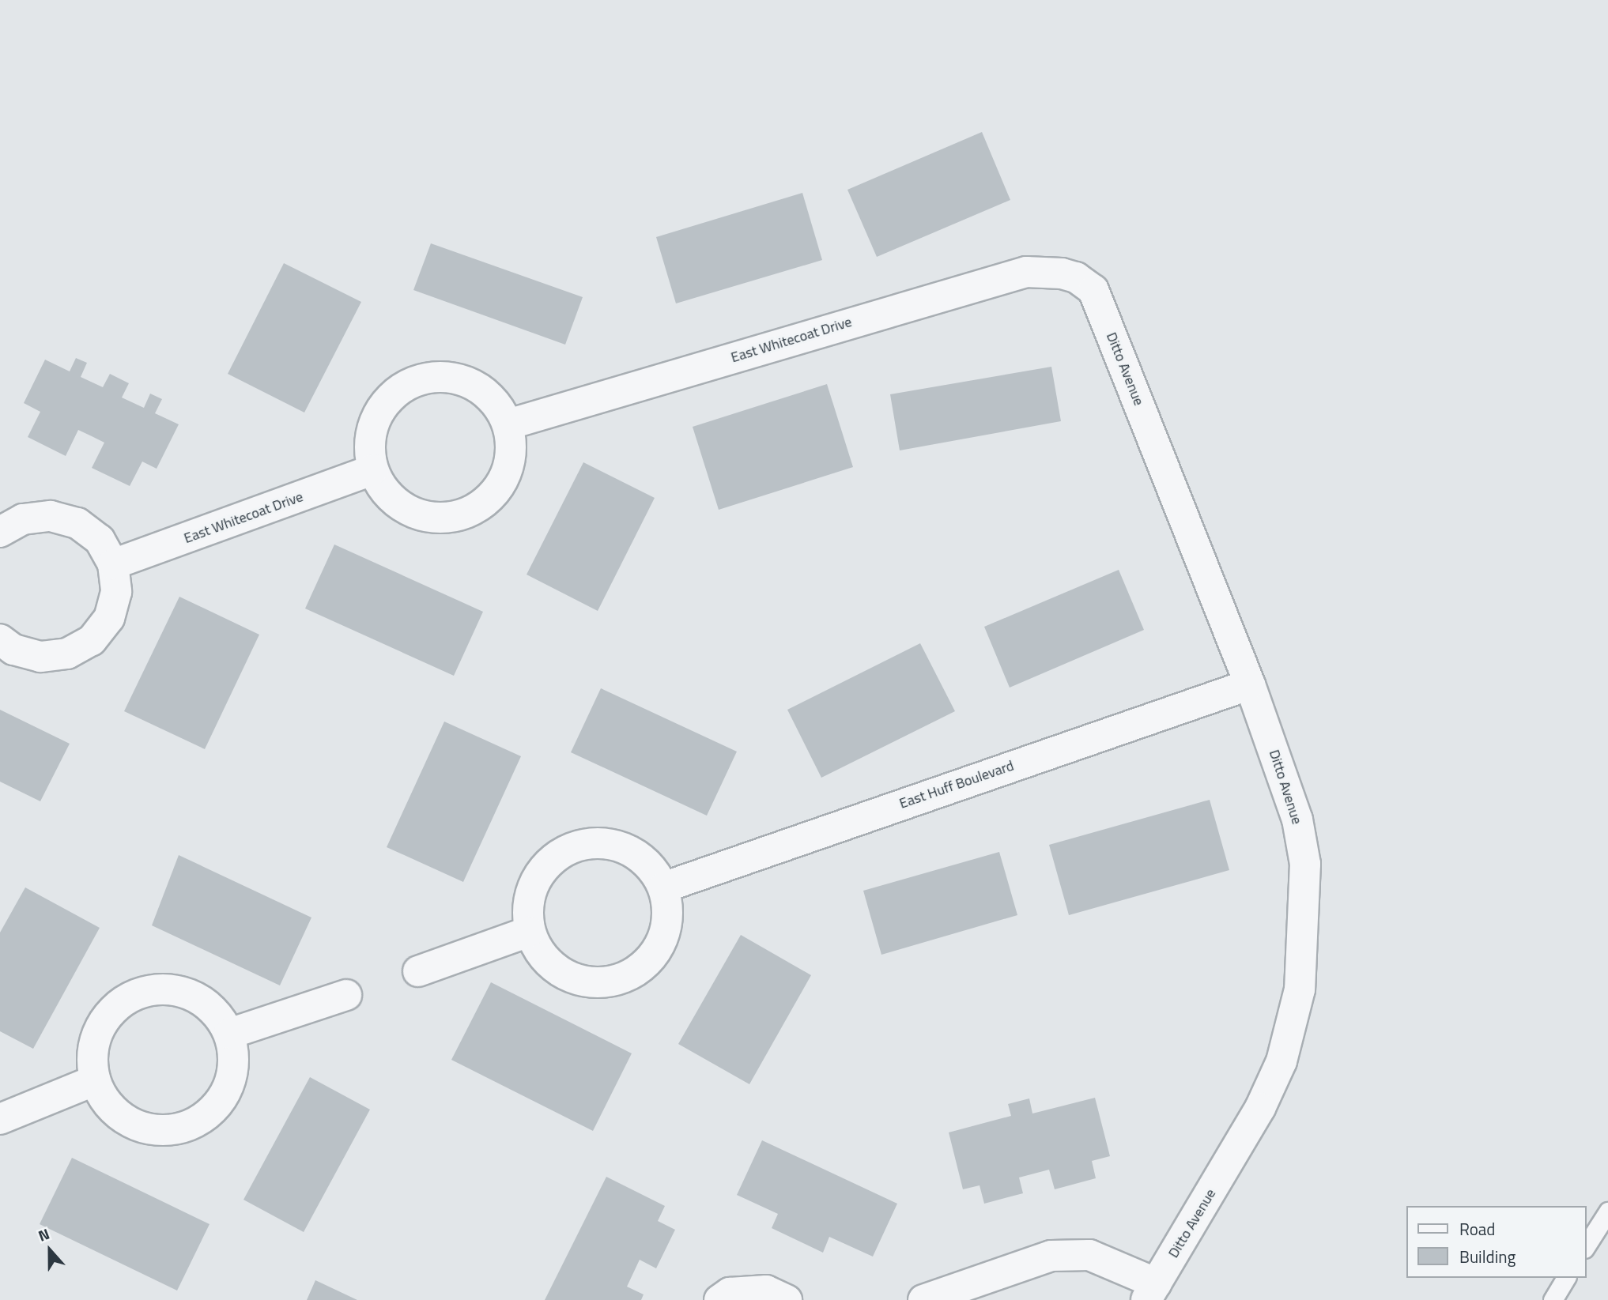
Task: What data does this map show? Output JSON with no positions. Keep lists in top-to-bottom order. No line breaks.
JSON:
{"streets":{"street":["East Whitecoat Drive","Ditto Avenue","East Huff Boulevard"]},"crossings":[["East Whitecoat Drive","Ditto Avenue"],["Ditto Avenue","East Huff Boulevard"]],"legend":["Road","Building"],"north":"top"}
